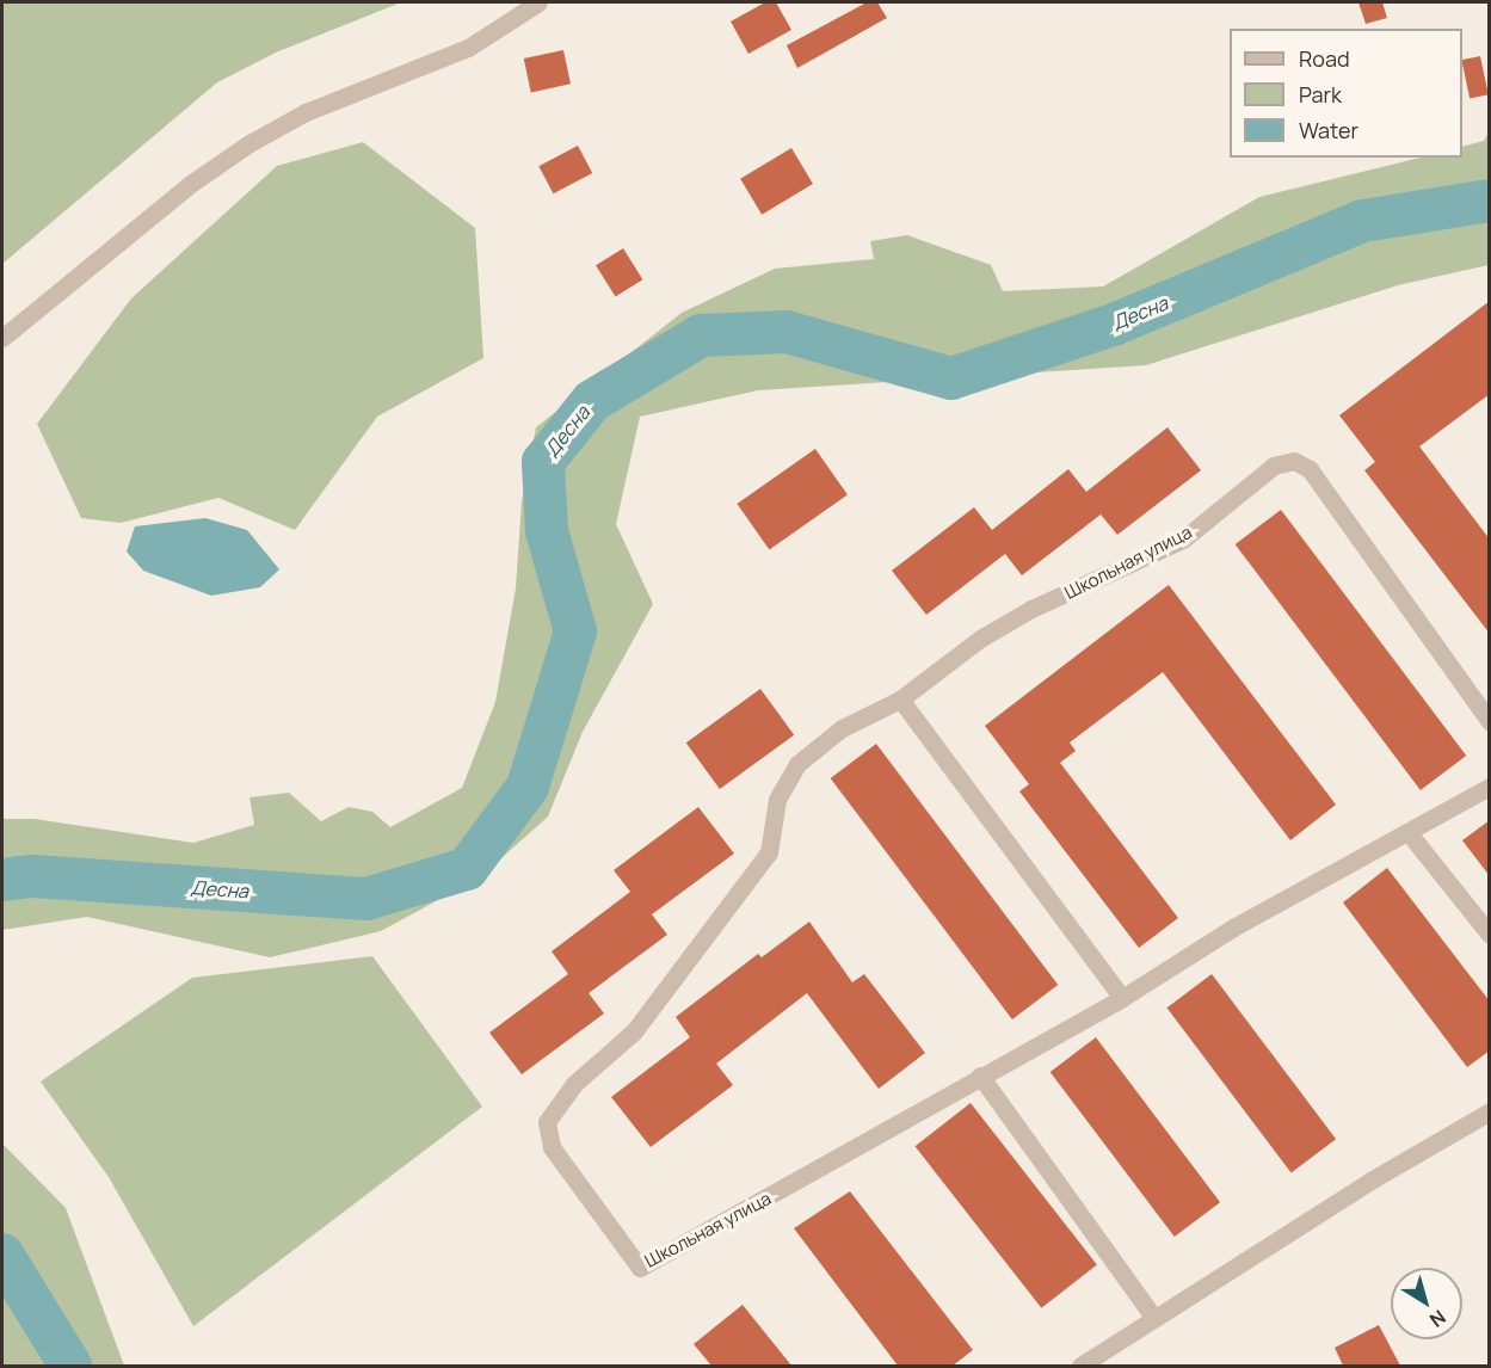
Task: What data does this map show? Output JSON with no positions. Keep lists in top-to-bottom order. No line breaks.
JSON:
{"streets":{"street":["Школьная улица"]},"water":["Десна"],"legend":["Road","Park","Water"],"north":"bottom right"}
